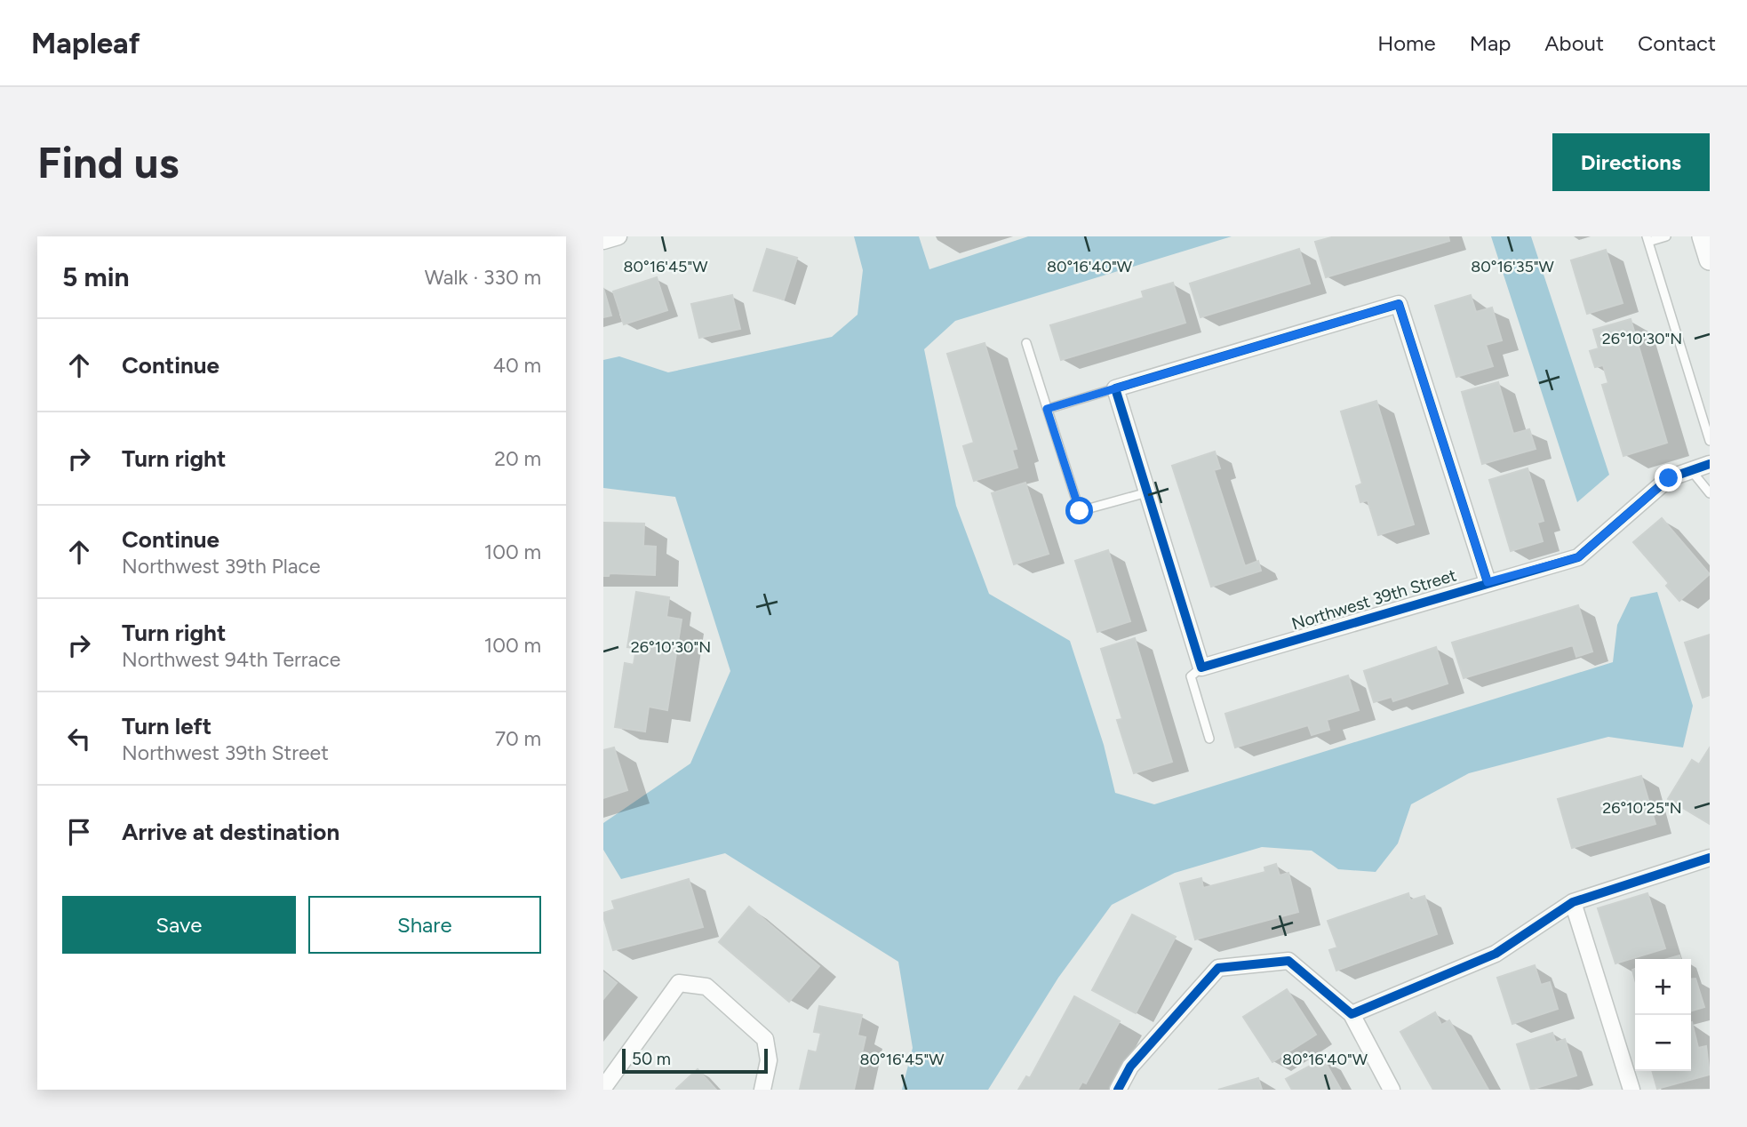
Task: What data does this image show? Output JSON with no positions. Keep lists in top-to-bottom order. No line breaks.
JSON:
{"streets":{"street":["Northwest 39th Street"]},"scale_bar":"50 m","page":{"header":"Mapleaf","nav":["Home","Map","About","Contact"],"buttons":["Directions",["Save","Share"]],"title":"Find us","heading":["5 min","Walk · 330 m"],"list":[["Continue","40 m"],["Turn right","20 m"],["Continue","Northwest 39th Place","100 m"],["Turn right","Northwest 94th Terrace","100 m"],["Turn left","Northwest 39th Street","70 m"],"Arrive at destination"],"map_buttons":["+","−"],"scale":"50 m"},"coordinates":["80°16'45\"W","80°16'40\"W","80°16'35\"W","26°10'30\"N","26°10'25\"N"]}
